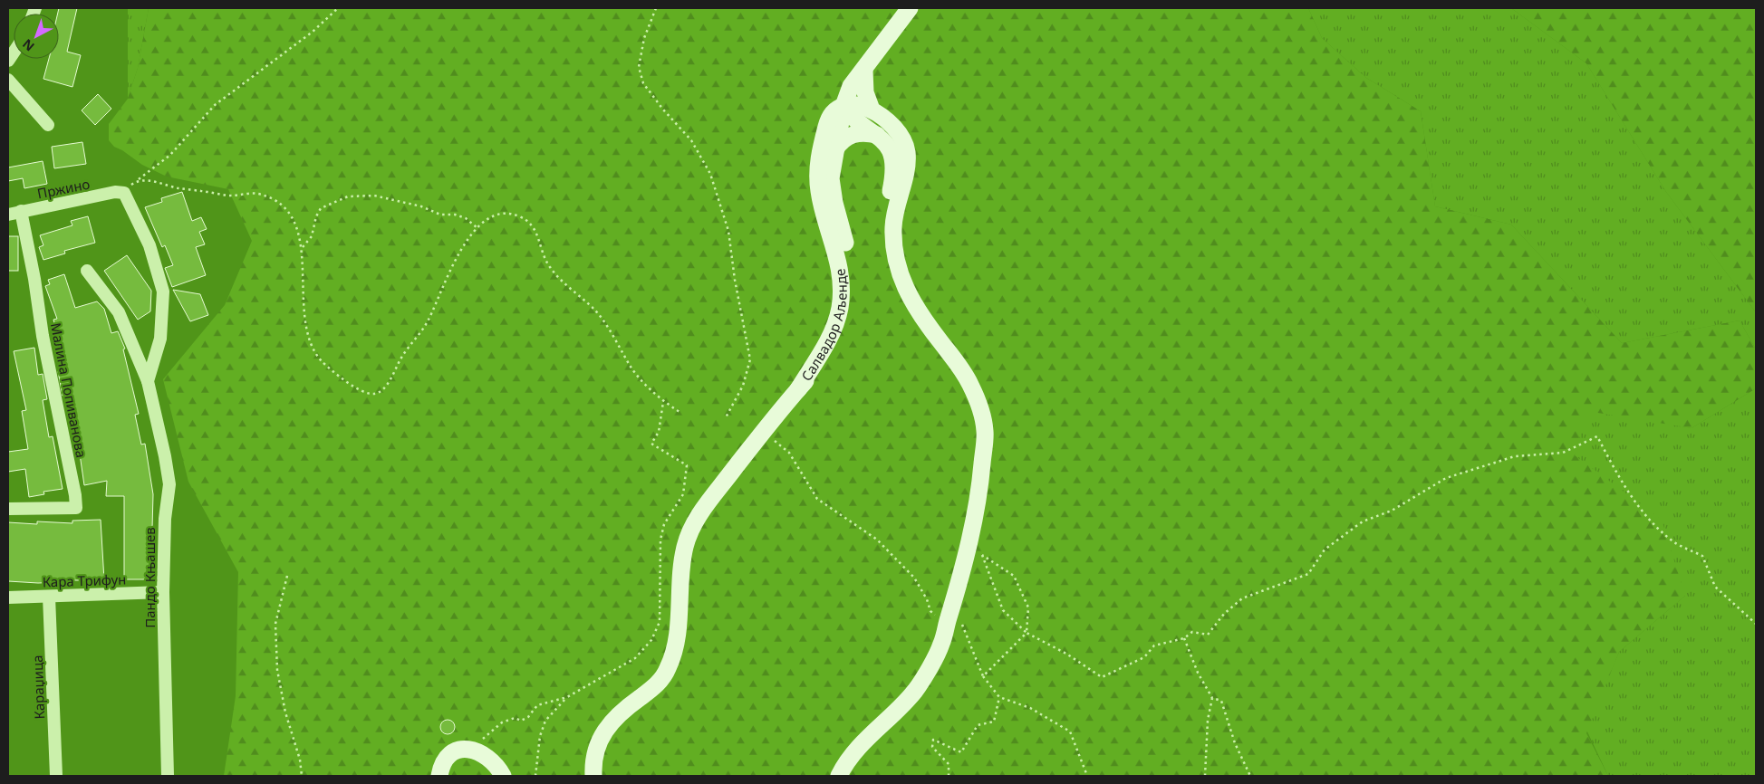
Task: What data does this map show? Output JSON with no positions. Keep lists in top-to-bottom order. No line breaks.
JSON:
{"streets":{"street":["Пржино","Салвадор Аљенде","Малина Попиванова","Пандо Књашев","Кара Трифун","Караџица"]},"crossings":[["Пржино","Малина Попиванова"],["Пржино","Пандо Књашев"],["Пандо Књашев","Кара Трифун"],["Кара Трифун","Караџица"]],"north":"bottom left"}
